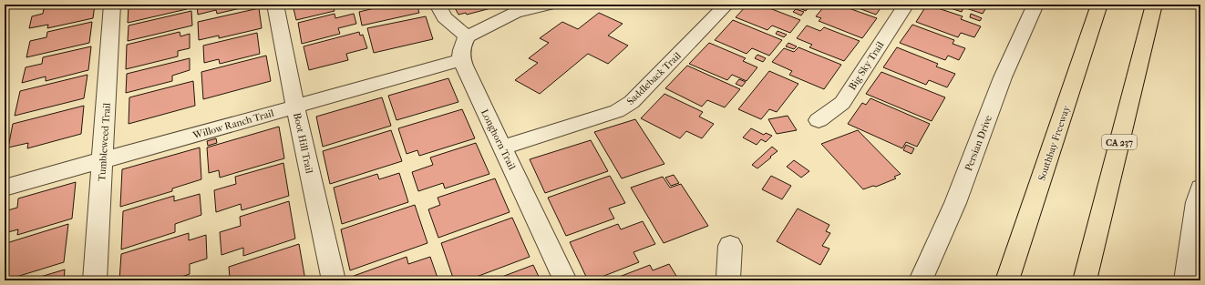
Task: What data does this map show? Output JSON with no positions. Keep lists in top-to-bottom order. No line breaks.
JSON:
{"streets":{"highway":["CA 237","Southbay Freeway"],"street":["Big Sky Trail","Saddleback Trail","Willow Ranch Trail","Longhorn Trail","Tumbleweed Trail","Boot Hill Trail","Persian Drive"]},"crossings":[["Saddleback Trail","Longhorn Trail"],["Willow Ranch Trail","Longhorn Trail"],["Willow Ranch Trail","Tumbleweed Trail"],["Willow Ranch Trail","Boot Hill Trail"]]}
